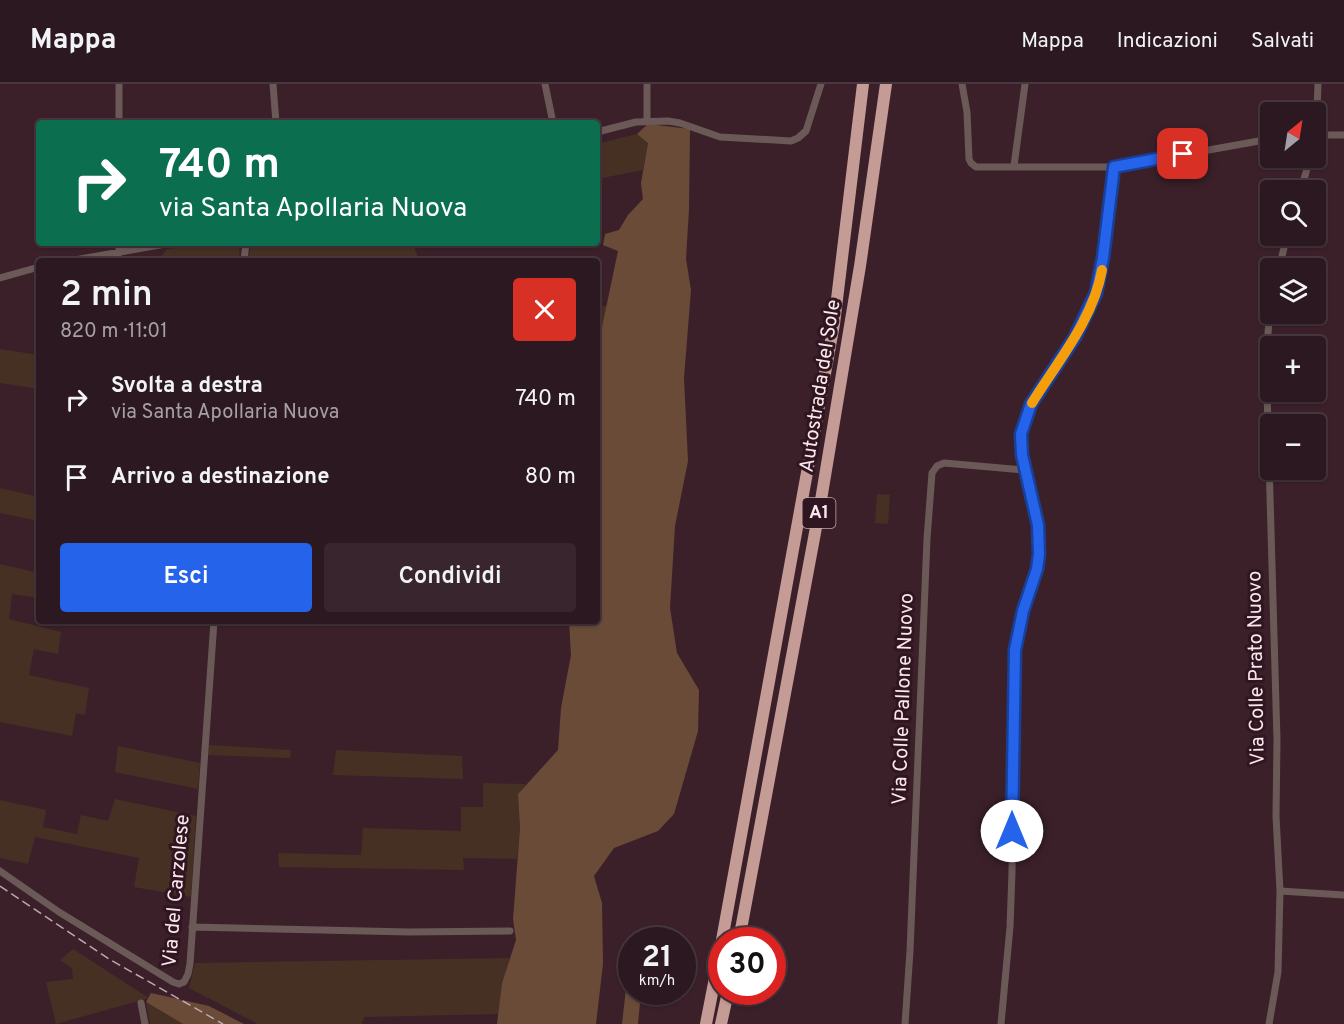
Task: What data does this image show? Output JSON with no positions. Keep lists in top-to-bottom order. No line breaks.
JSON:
{"streets":{"highway":["Autostrada del Sole","A1"],"street":["Via Colle Prato Nuovo","Via Colle Pallone Nuovo","Via del Carzolese"]},"north":"top right","page":{"header":"Mappa","nav":["Mappa","Indicazioni","Salvati"],"map_buttons":["+","−"],"turn":["740 m","via Santa Apollaria Nuova"],"heading":["2 min","820 m · 11:01"],"list":[{"name":"Svolta a destra","note":"via Santa Apollaria Nuova","value":"740 m"},{"name":"Arrivo a destinazione","value":"80 m"}],"buttons":["Esci","Condividi"],"speed":"21 km/h","limit":"30"}}
